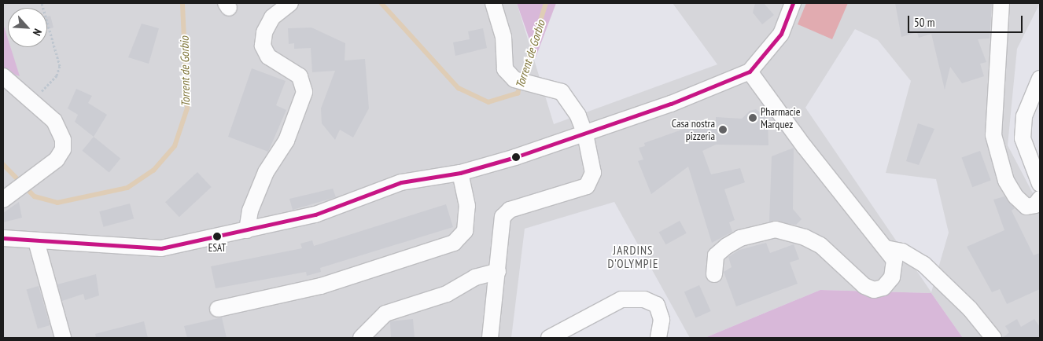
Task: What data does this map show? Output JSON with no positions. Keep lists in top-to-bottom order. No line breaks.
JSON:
{"districts":["JARDINS D'OLYMPIE"],"water":["Torrent de Gorbio"],"places":["Pharmacie Marquez","Casa nostra pizzeria","ESAT"],"scale_bar":"50 m","north":"bottom right"}
